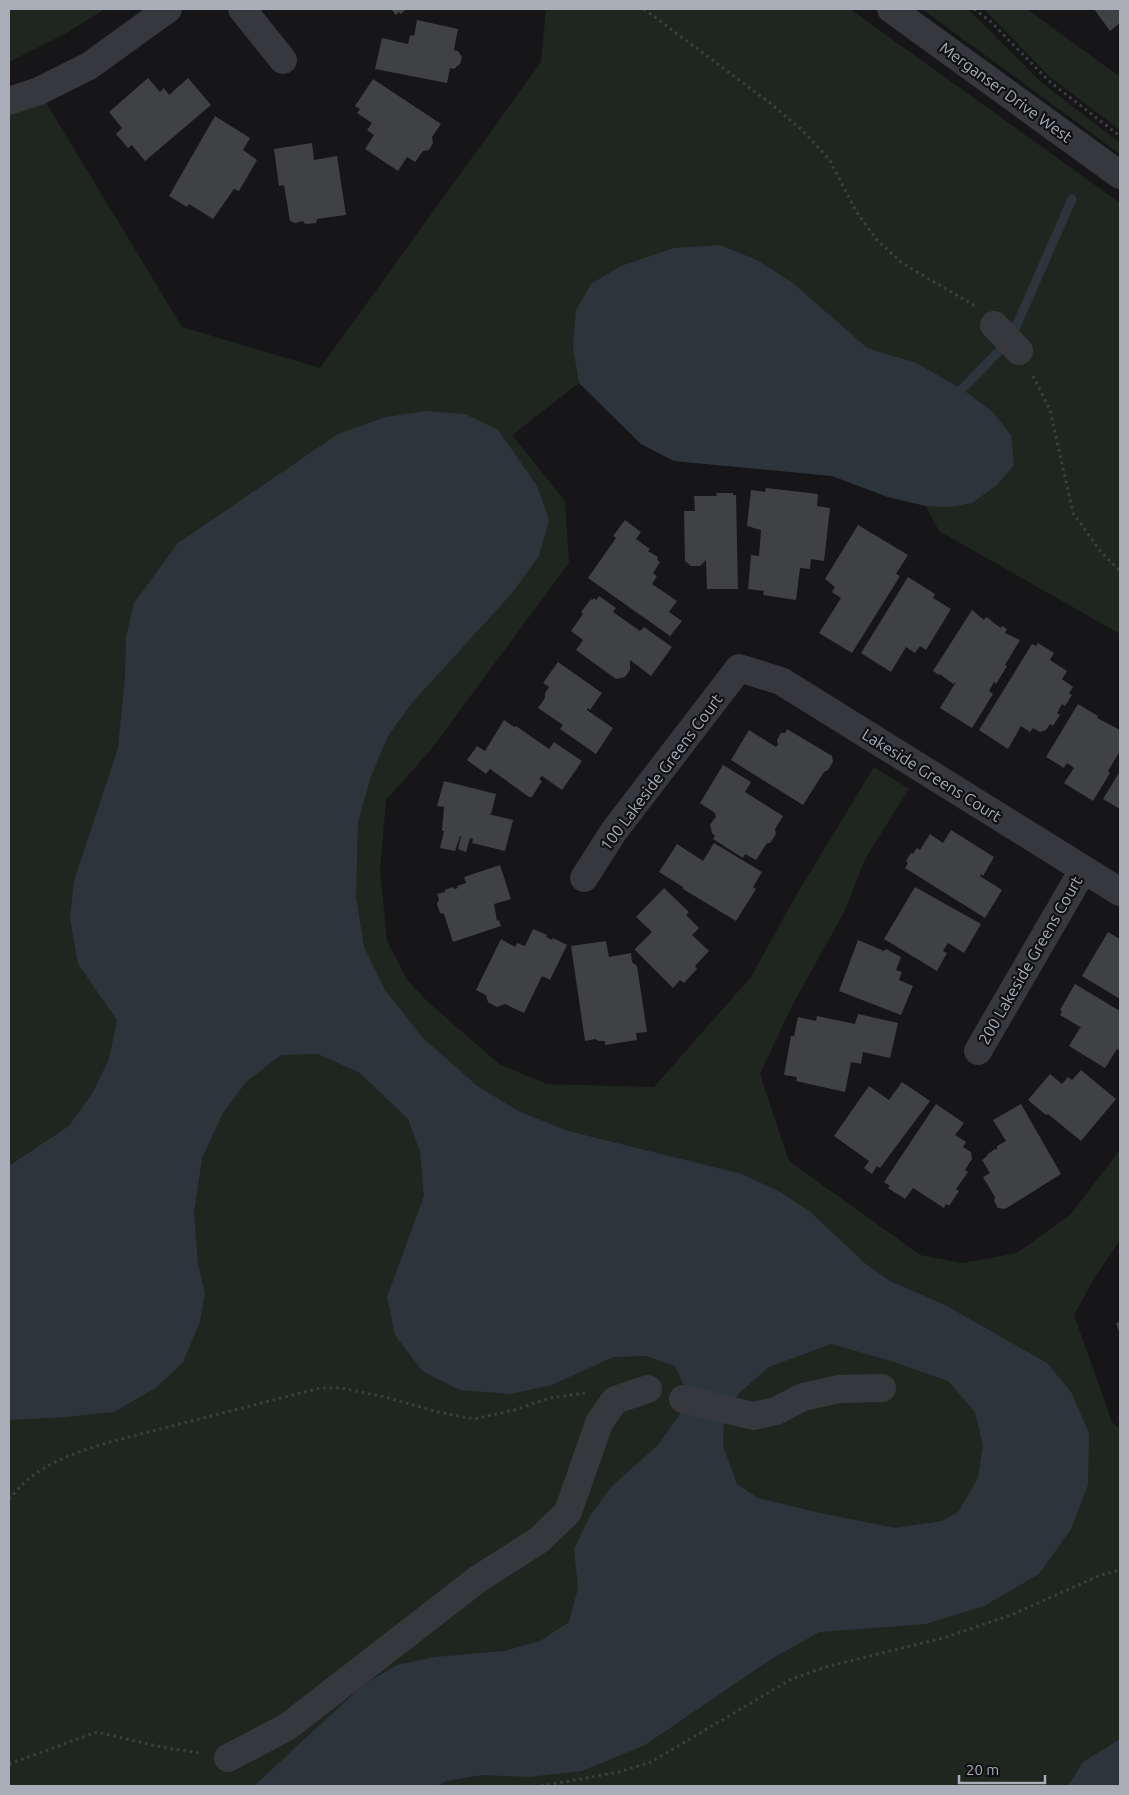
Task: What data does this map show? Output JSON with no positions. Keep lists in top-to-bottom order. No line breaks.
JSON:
{"streets":{"street":["Merganser Drive West","100 Lakeside Greens Court","Lakeside Greens Court","200 Lakeside Greens Court"]},"crossings":[["100 Lakeside Greens Court","Lakeside Greens Court"],["Lakeside Greens Court","200 Lakeside Greens Court"]],"scale_bar":"20 m"}
